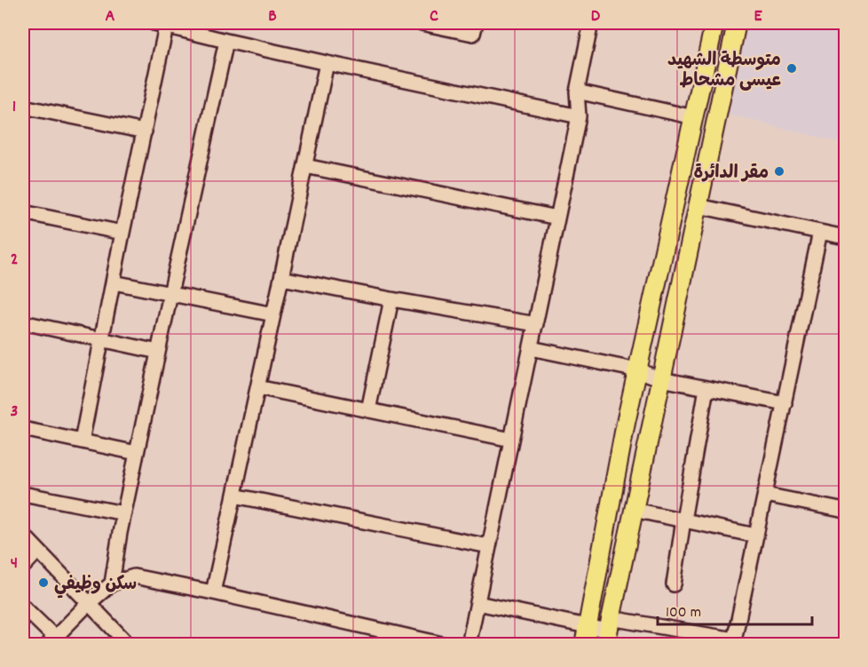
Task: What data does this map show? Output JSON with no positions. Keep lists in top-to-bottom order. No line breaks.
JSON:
{"places":["متوسطة الشهيد عيسى مشحاط","مقر الدائرة","سكن وظيفي"],"scale_bar":"100 m","grid":{"columns":["A","B","C","D","E"],"rows":["1","2","3","4"]}}
